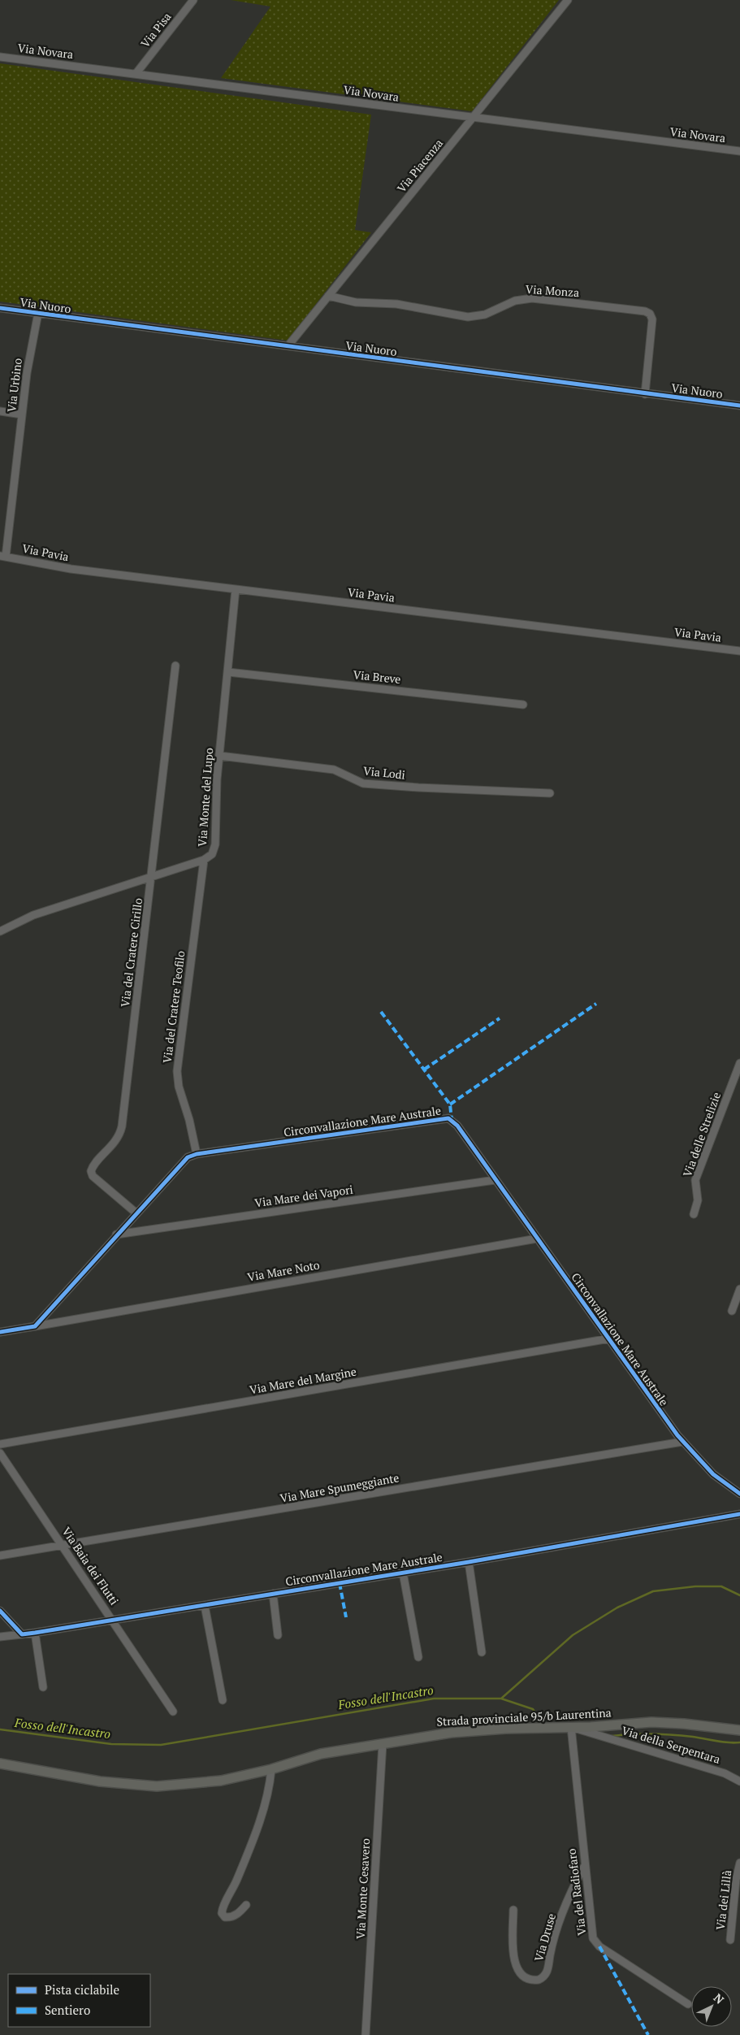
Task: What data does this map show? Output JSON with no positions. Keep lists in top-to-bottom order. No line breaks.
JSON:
{"streets":{"main road":["Strada provinciale 95/b Laurentina"],"street":["Via Pisa","Via Novara","Via Piacenza","Via Monza","Via Nuoro","Via Urbino","Via Pavia","Via Breve","Via Lodi","Via Monte del Lupo","Via del Cratere Cirillo","Via del Cratere Teofilo","Circonvallazione Mare Australe","Via delle Strelizie","Via Mare dei Vapori","Via Mare Noto","Via Mare del Margine","Via Mare Spumeggiante","Via Baia dei Flutti","Via della Serpentara","Via Monte Cesavero","Via del Radiofaro","Via dei Lillà","Via Druse"]},"crossings":[["Via Pisa","Via Novara"],["Via Novara","Via Piacenza"],["Via Piacenza","Via Monza"],["Via Piacenza","Via Nuoro"],["Via Monza","Via Nuoro"],["Via Nuoro","Via Urbino"],["Via Urbino","Via Pavia"],["Via Pavia","Via Monte del Lupo"],["Via Breve","Via Monte del Lupo"],["Via Lodi","Via Monte del Lupo"],["Via Monte del Lupo","Via del Cratere Cirillo"],["Via Monte del Lupo","Via del Cratere Teofilo"],["Via del Cratere Cirillo","Circonvallazione Mare Australe"],["Via del Cratere Teofilo","Circonvallazione Mare Australe"],["Circonvallazione Mare Australe","Via Mare dei Vapori"],["Circonvallazione Mare Australe","Via Mare Noto"],["Circonvallazione Mare Australe","Via Mare del Margine"],["Circonvallazione Mare Australe","Via Mare Spumeggiante"],["Circonvallazione Mare Australe","Via Baia dei Flutti"],["Via Mare Spumeggiante","Via Baia dei Flutti"],["Strada provinciale 95/b Laurentina","Via della Serpentara"],["Strada provinciale 95/b Laurentina","Via Monte Cesavero"],["Strada provinciale 95/b Laurentina","Via del Radiofaro"],["Via della Serpentara","Via del Radiofaro"],["Via del Radiofaro","Via Druse"]],"water":["Fosso dell'Incastro"],"legend":["Pista ciclabile","Sentiero"],"north":"top right"}
